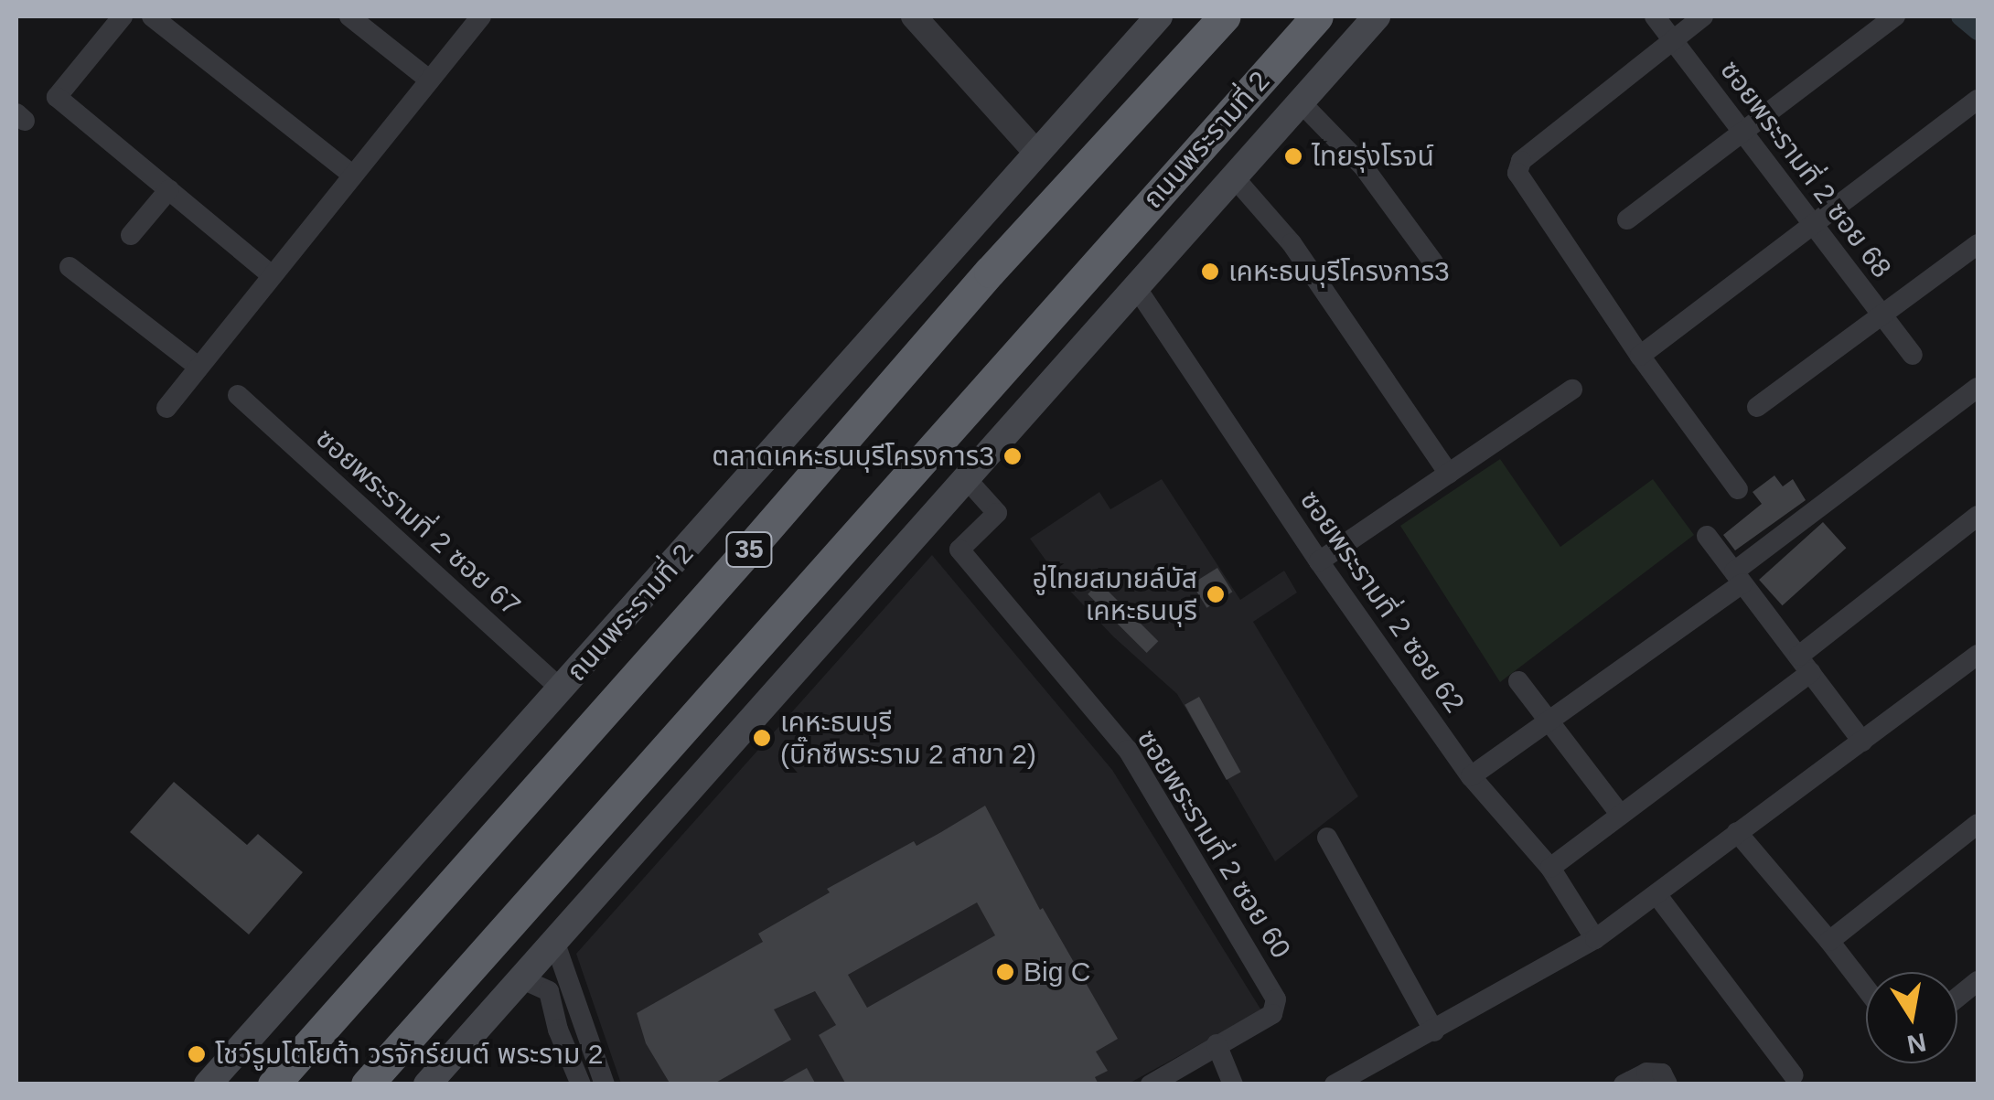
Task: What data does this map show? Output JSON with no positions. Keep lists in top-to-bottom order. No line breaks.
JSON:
{"streets":{"highway":["ถนนพระรามที่ 2","35"],"street":["ซอยพระรามที่ 2 ซอย 68","ซอยพระรามที่ 2 ซอย 67","ซอยพระรามที่ 2 ซอย 62","ซอยพระรามที่ 2 ซอย 60"]},"crossings":[["ถนนพระรามที่ 2","ซอยพระรามที่ 2 ซอย 67"],["ถนนพระรามที่ 2","ซอยพระรามที่ 2 ซอย 62"],["ถนนพระรามที่ 2","ซอยพระรามที่ 2 ซอย 60"]],"places":["ไทยรุ่งโรจน์","เคหะธนบุรีโครงการ3","ตลาดเคหะธนบุรีโครงการ3","อู่ไทยสมายล์บัส เคหะธนบุรี","เคหะธนบุรี (บิ๊กซีพระราม 2 สาขา 2)","Big C","โชว์รูมโตโยต้า วรจักร์ยนต์ พระราม 2"],"north":"bottom"}
